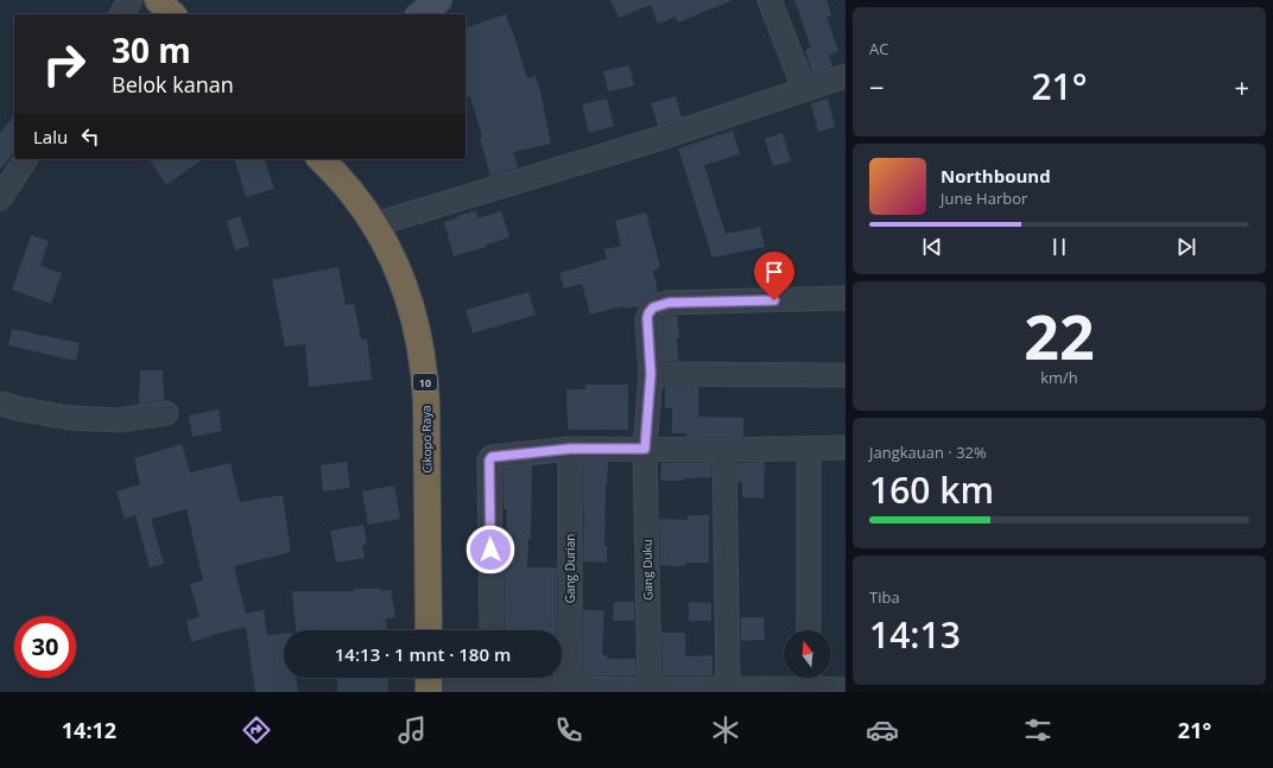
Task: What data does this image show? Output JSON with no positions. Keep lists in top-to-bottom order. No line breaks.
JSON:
{"streets":{"highway":["10","Cikopo Raya"],"street":["Gang Durian","Gang Duku"]},"north":"top","page":{"tile":["AC",["22","km/h"],["Jangkauan · 32%","160 km"],["Tiba","14:13"]],"turn":["30 m","Belok kanan"],"heat":["−","21°","+"],"then":"Lalu","song":["Northbound","June Harbor"],"limit":"30","trip":"14:13 · 1 mnt · 180 m","tabs":["14:12","21°"]}}
